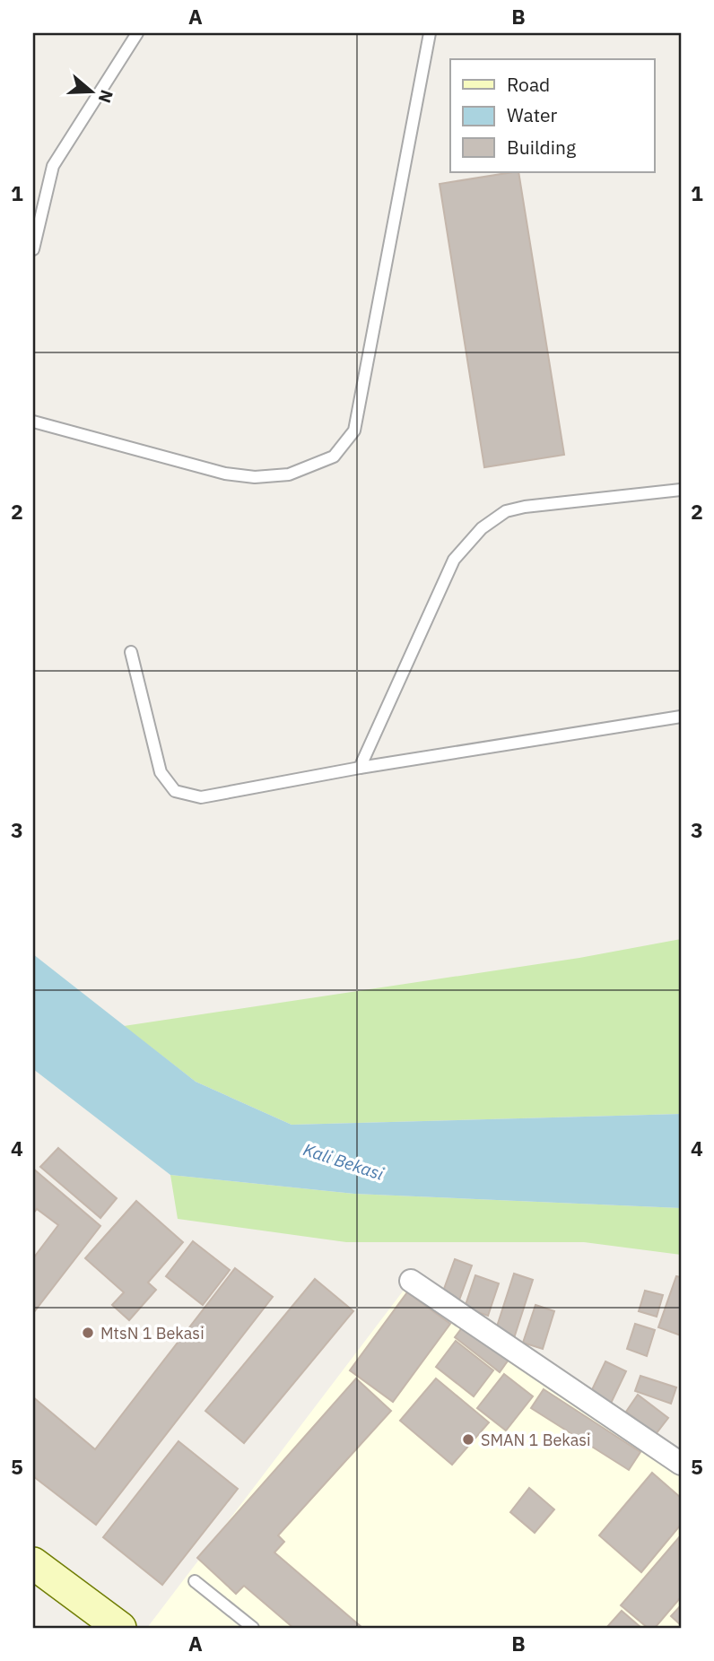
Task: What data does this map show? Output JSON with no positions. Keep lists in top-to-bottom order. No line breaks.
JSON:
{"water":["Kali Bekasi"],"places":["MtsN 1 Bekasi","SMAN 1 Bekasi"],"legend":["Road","Water","Building"],"north":"right","grid":{"columns":["A","B"],"rows":["1","2","3","4","5"]}}
